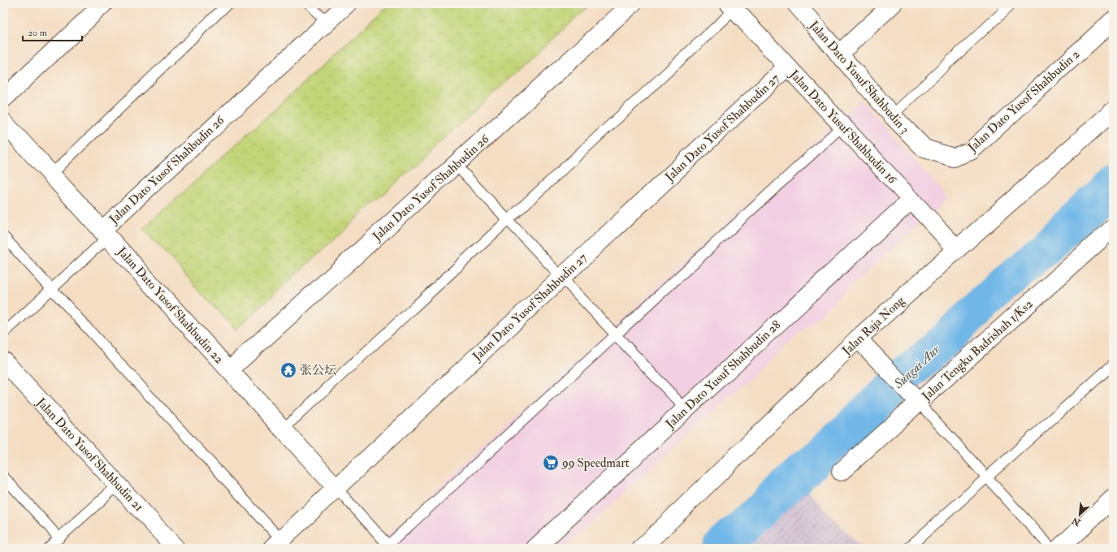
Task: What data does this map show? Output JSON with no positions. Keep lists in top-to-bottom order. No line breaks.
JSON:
{"streets":{"street":["Jalan Dato Yusuf Shahbudin 3","Jalan Dato Yusof Shahbudin 2","Jalan Dato Yusuf Shahbudin 16","Jalan Dato Yusof Shahbudin 27","Jalan Dato Yusof Shahbudin 26","Jalan Dato Yusof Shahbudin 22","Jalan Raja Nong","Jalan Tengku Badrishah 1/Ks2","Jalan Dato Yusuf Shahbudin 28","Jalan Dato Yusof Shahbudin 21"]},"crossings":[["Jalan Dato Yusuf Shahbudin 3","Jalan Dato Yusof Shahbudin 2"],["Jalan Dato Yusuf Shahbudin 16","Jalan Dato Yusof Shahbudin 27"],["Jalan Dato Yusuf Shahbudin 16","Jalan Raja Nong"],["Jalan Dato Yusuf Shahbudin 16","Jalan Dato Yusuf Shahbudin 28"],["Jalan Dato Yusof Shahbudin 27","Jalan Dato Yusof Shahbudin 22"],["Jalan Dato Yusof Shahbudin 26","Jalan Dato Yusof Shahbudin 22"]],"water":["Sungai Aur"],"places":{"temple":["张公坛"],"supermarket":["99 Speedmart"]},"scale_bar":"20 m","north":"bottom left"}
